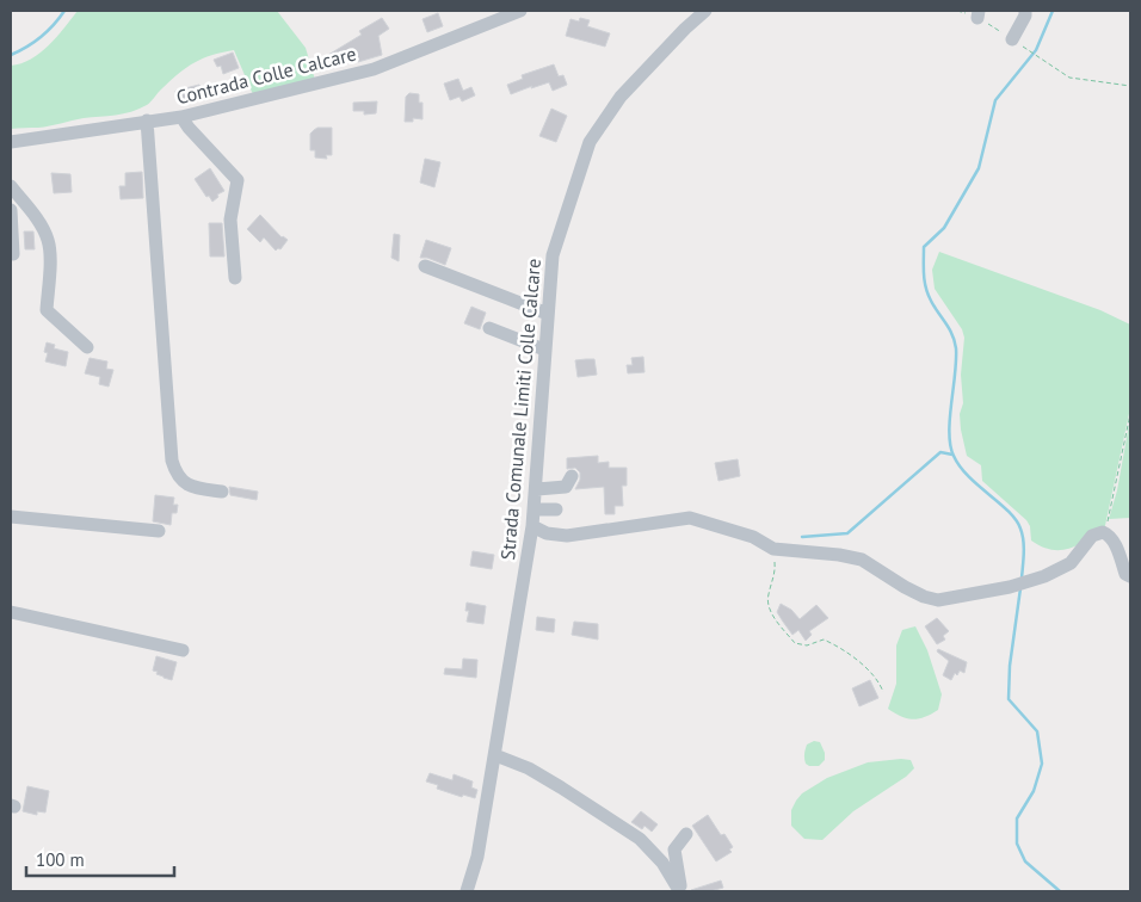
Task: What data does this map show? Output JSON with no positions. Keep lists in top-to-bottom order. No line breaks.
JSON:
{"streets":{"street":["Contrada Colle Calcare","Strada Comunale Limiti Colle Calcare"]},"scale_bar":"100 m"}
